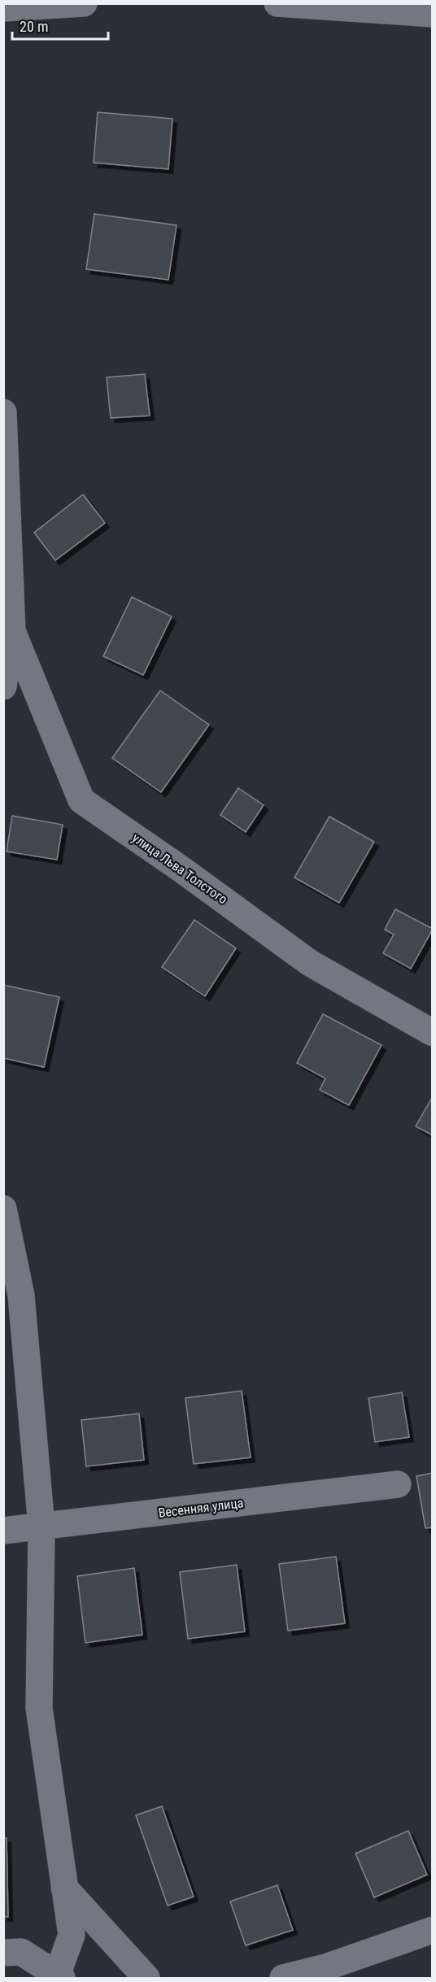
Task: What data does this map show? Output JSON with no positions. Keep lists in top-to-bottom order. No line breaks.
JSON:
{"streets":{"street":["улица Льва Толстого","Весенняя улица"]},"scale_bar":"20 m"}
